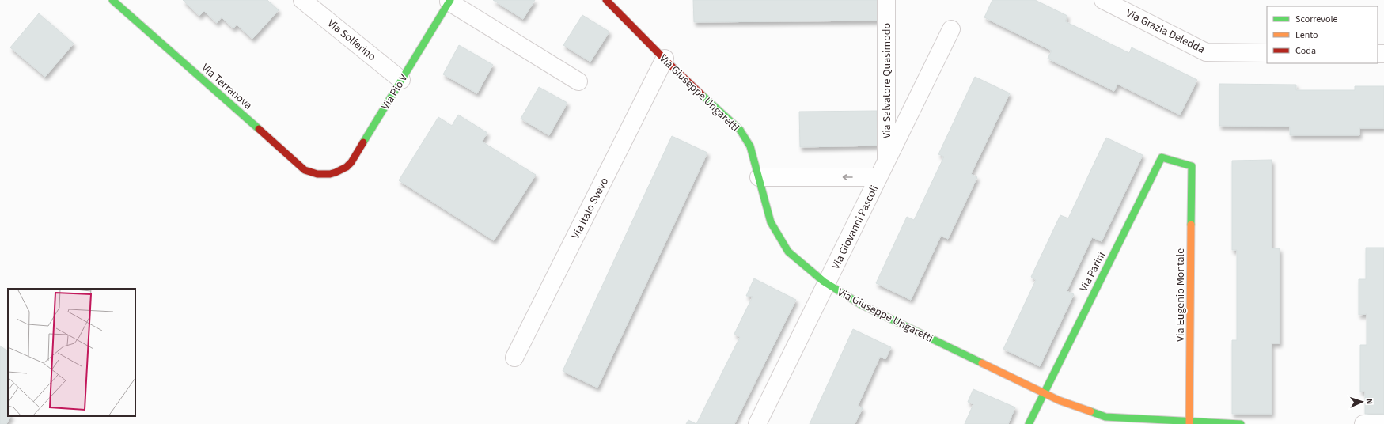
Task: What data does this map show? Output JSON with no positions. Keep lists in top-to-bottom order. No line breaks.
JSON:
{"streets":{"street":["Via Grazia Deledda","Via Solferino","Via Salvatore Quasimodo","Via Terranova","Via Pio V","Via Giuseppe Ungaretti","Via Italo Svevo","Via Giovanni Pascoli","Via Parini","Via Eugenio Montale"]},"crossings":[["Via Solferino","Via Pio V"],["Via Salvatore Quasimodo","Via Giovanni Pascoli"],["Via Terranova","Via Pio V"],["Via Giuseppe Ungaretti","Via Italo Svevo"],["Via Giuseppe Ungaretti","Via Giovanni Pascoli"],["Via Giuseppe Ungaretti","Via Parini"],["Via Giuseppe Ungaretti","Via Eugenio Montale"],["Via Parini","Via Eugenio Montale"]],"legend":["Scorrevole","Lento","Coda"],"north":"right"}
